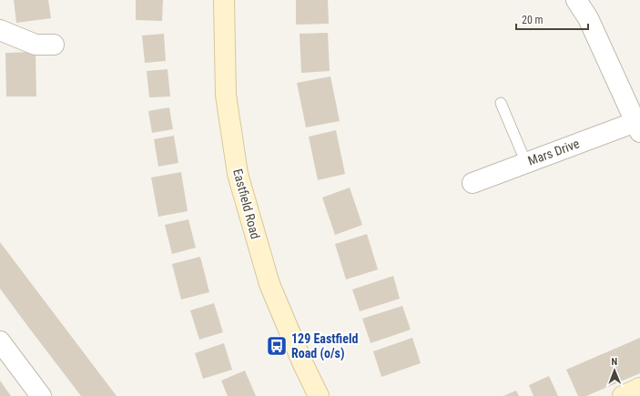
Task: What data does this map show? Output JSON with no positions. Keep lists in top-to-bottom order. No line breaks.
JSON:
{"streets":{"main road":["Eastfield Road"],"street":["Mars Drive"]},"places":{"bus stop":["129 Eastfield Road (o/s)"]},"scale_bar":"20 m","north":"top"}
